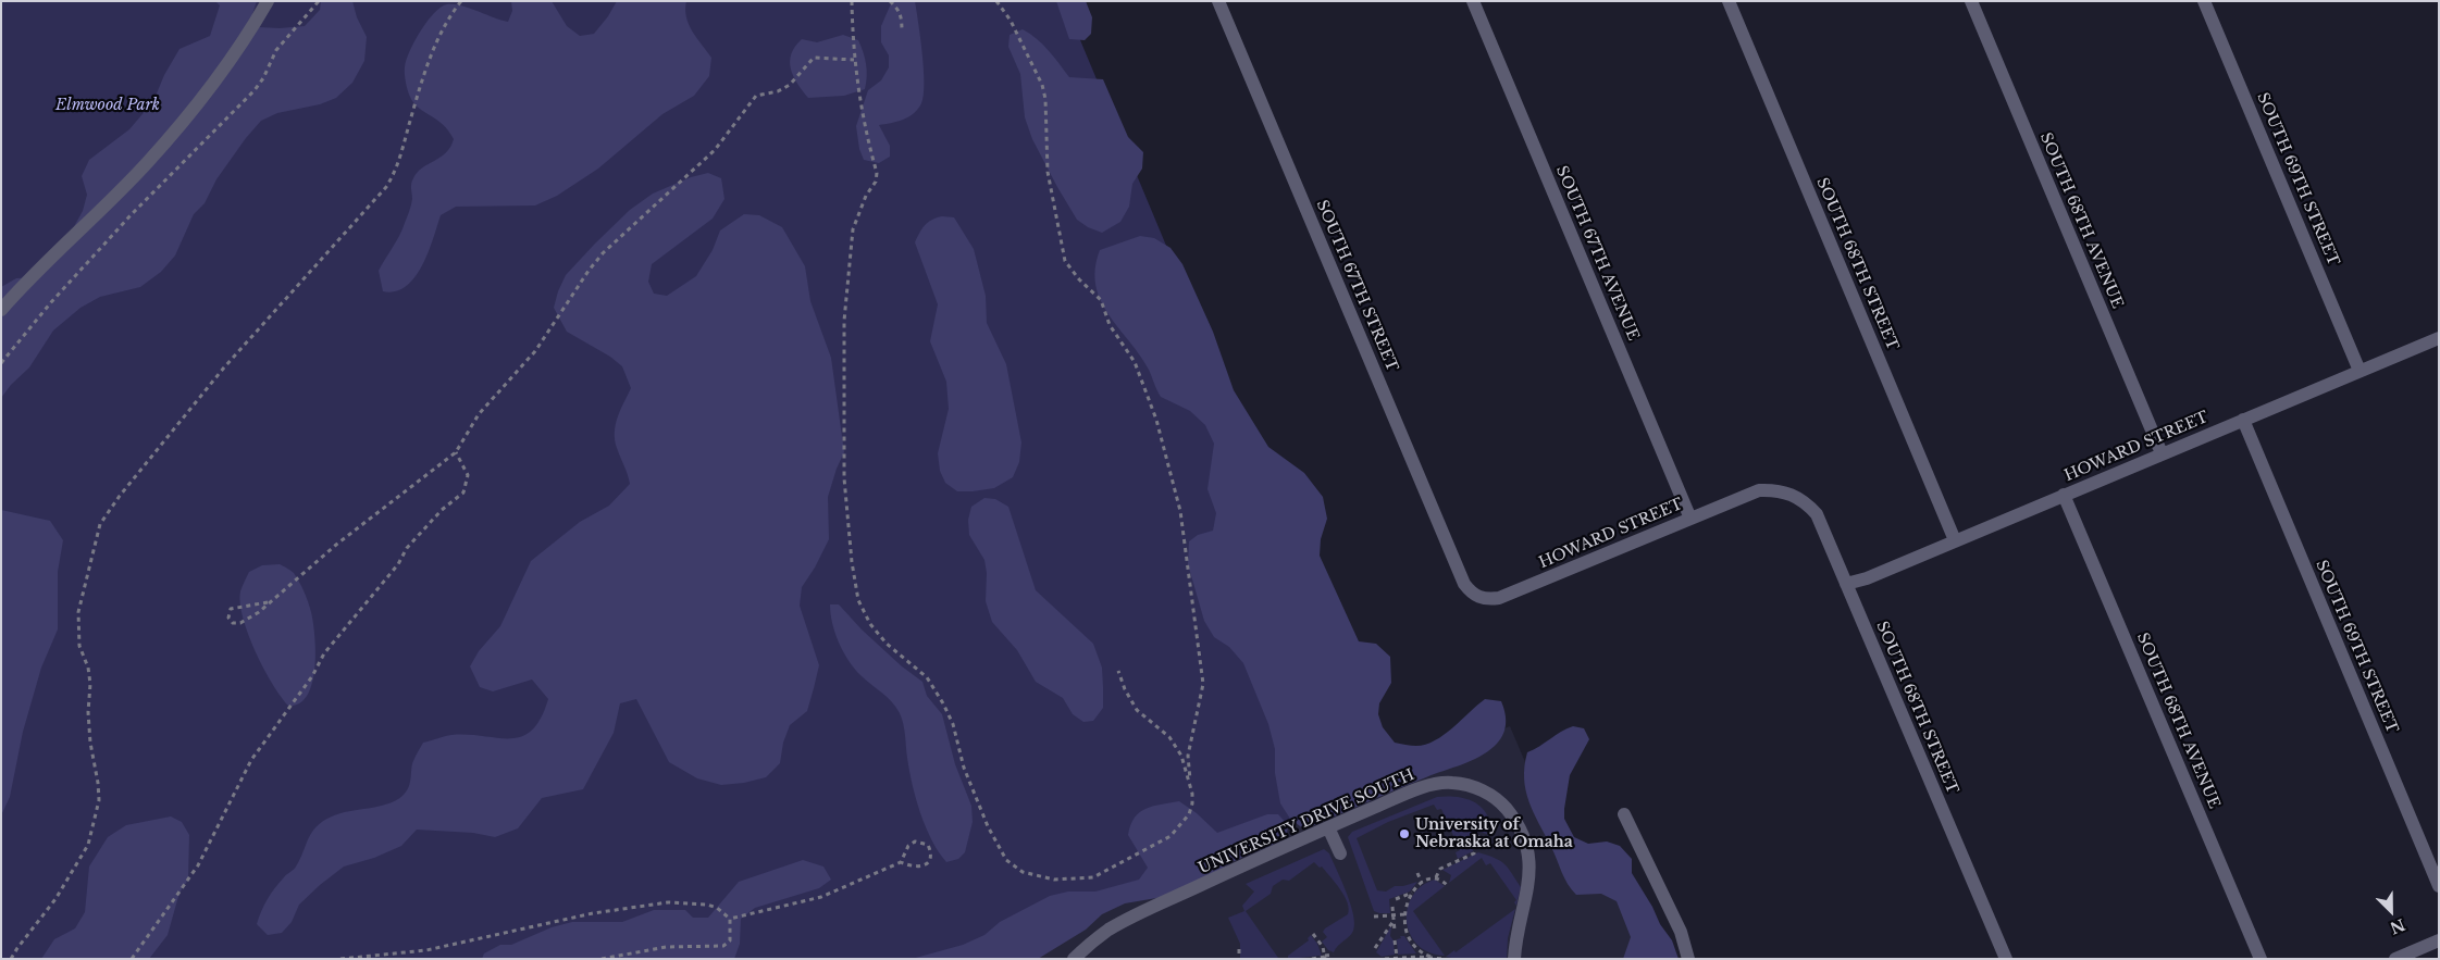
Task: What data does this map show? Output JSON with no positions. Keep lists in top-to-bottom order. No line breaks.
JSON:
{"streets":{"street":["SOUTH 69TH STREET","SOUTH 68TH AVENUE","SOUTH 67TH AVENUE","SOUTH 68TH STREET","SOUTH 67TH STREET","HOWARD STREET","UNIVERSITY DRIVE SOUTH"]},"crossings":[["SOUTH 69TH STREET","HOWARD STREET"],["SOUTH 68TH AVENUE","HOWARD STREET"],["SOUTH 67TH AVENUE","HOWARD STREET"],["SOUTH 68TH STREET","HOWARD STREET"],["SOUTH 67TH STREET","HOWARD STREET"]],"parks":["Elmwood Park"],"places":["University of Nebraska at Omaha"],"north":"bottom right"}
